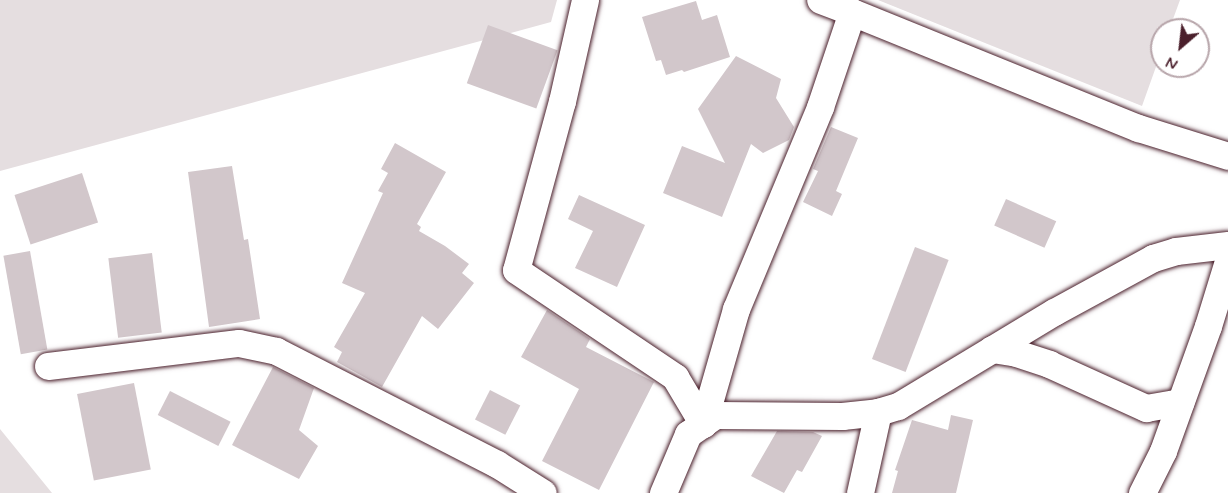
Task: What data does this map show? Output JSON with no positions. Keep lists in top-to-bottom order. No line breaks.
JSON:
{"north":"bottom left"}
